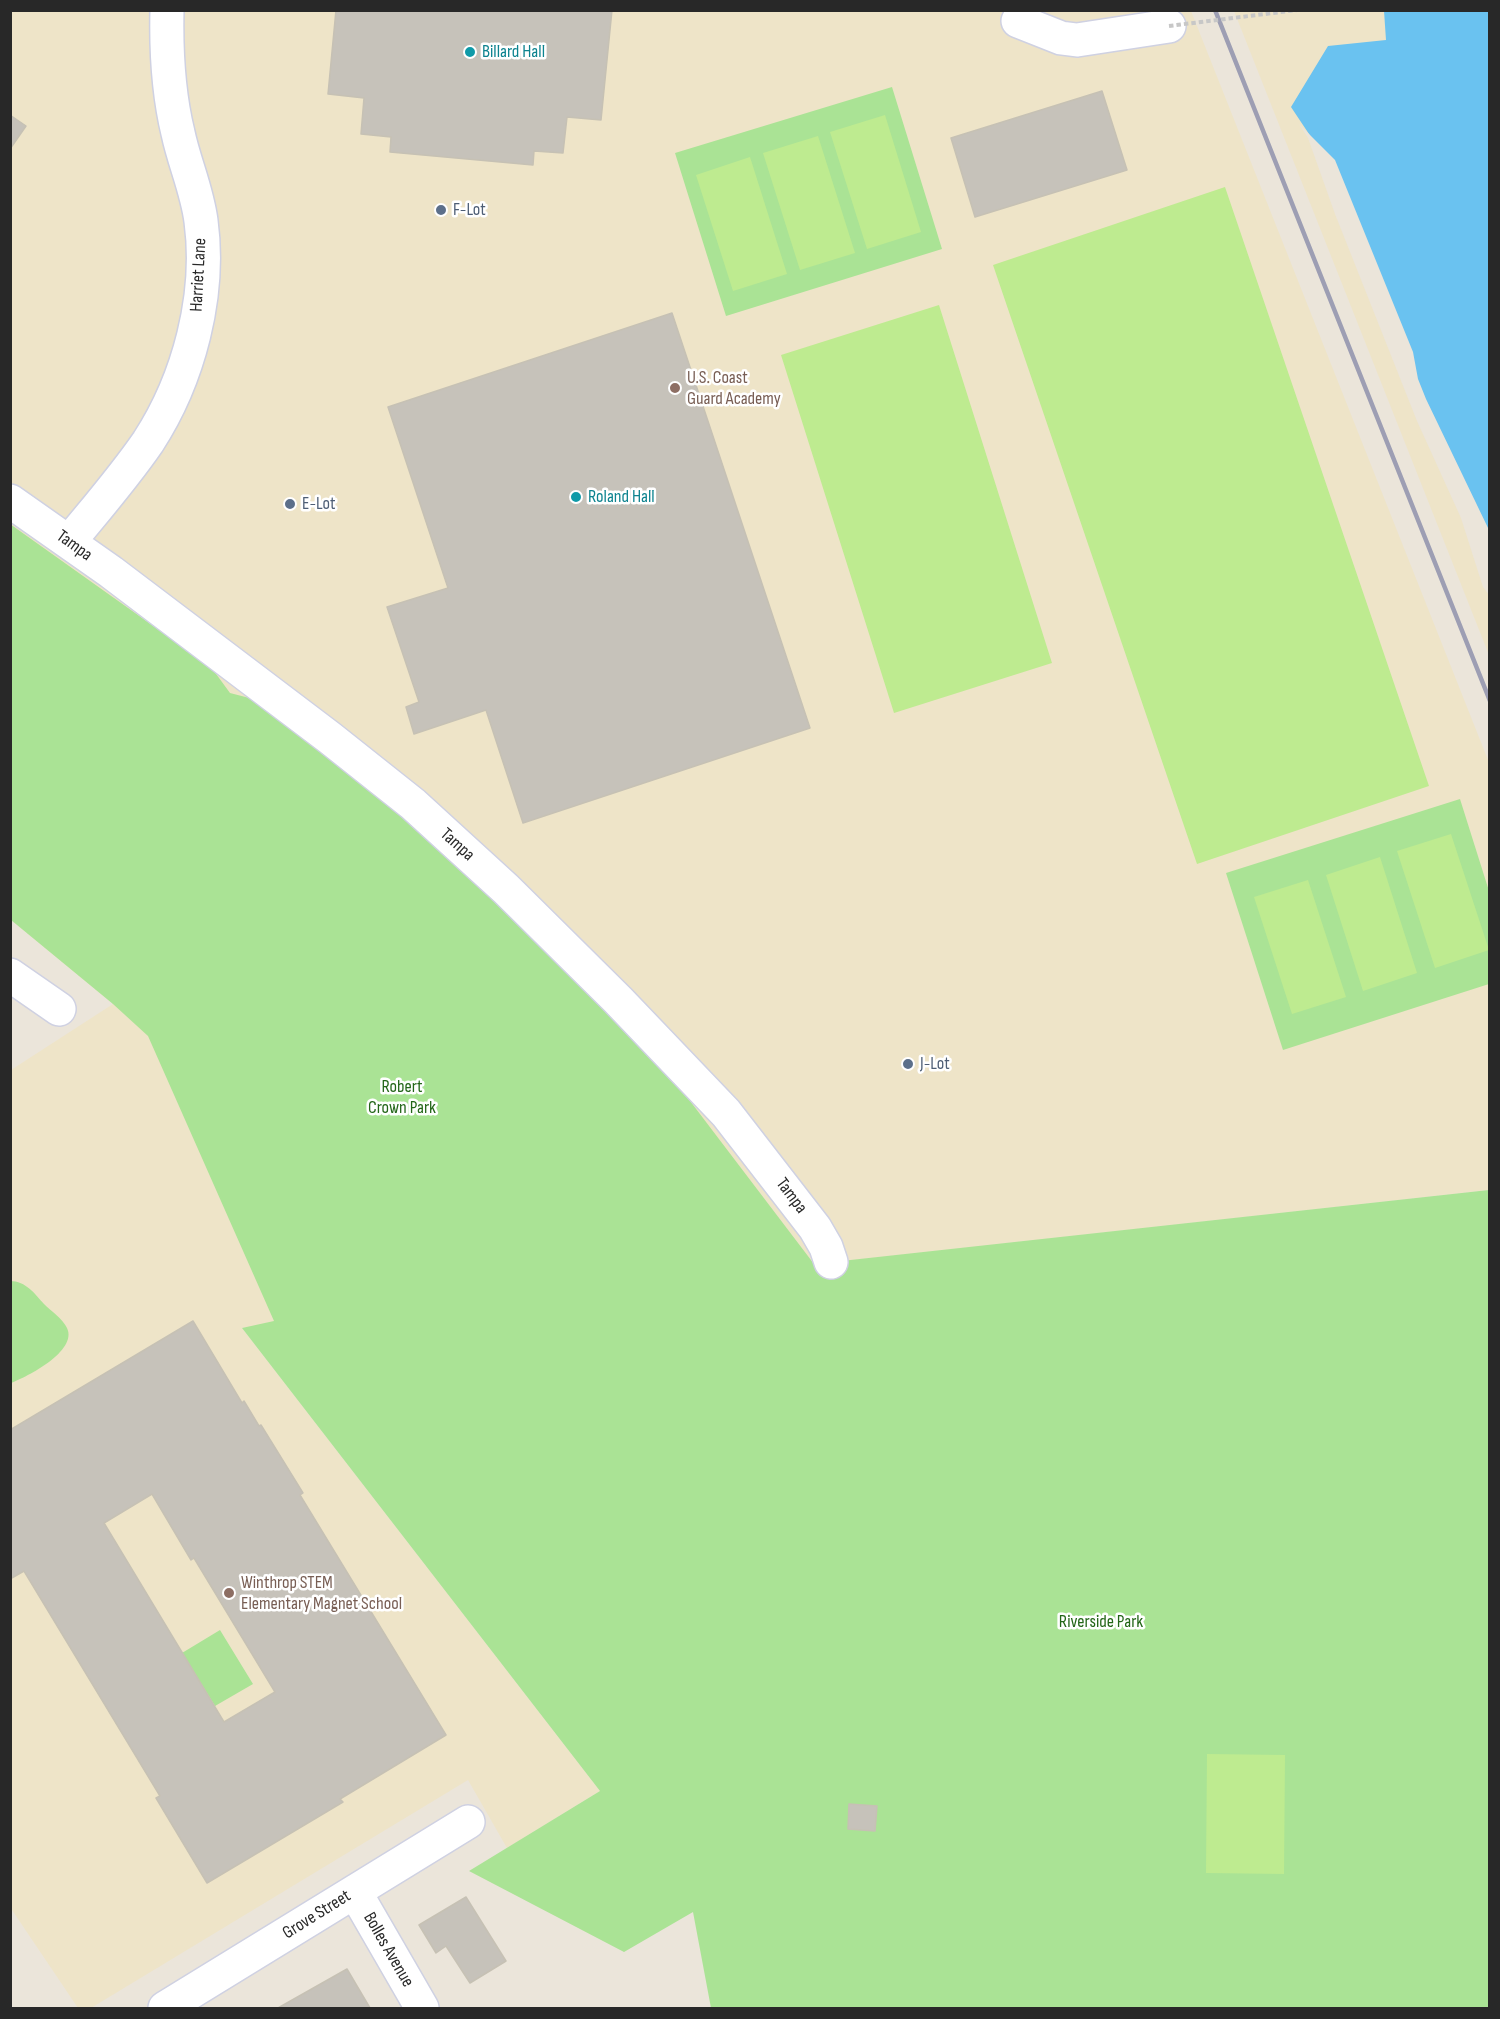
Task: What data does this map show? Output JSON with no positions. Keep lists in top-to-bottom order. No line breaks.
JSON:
{"streets":{"street":["Harriet Lane","Tampa","Grove Street","Bolles Avenue"]},"crossings":[["Harriet Lane","Tampa"],["Grove Street","Bolles Avenue"]],"parks":["Robert Crown Park","Riverside Park"],"places":["Billard Hall","F-Lot","U.S. Coast Guard Academy","Roland Hall","E-Lot","J-Lot","Winthrop STEM Elementary Magnet School"]}
